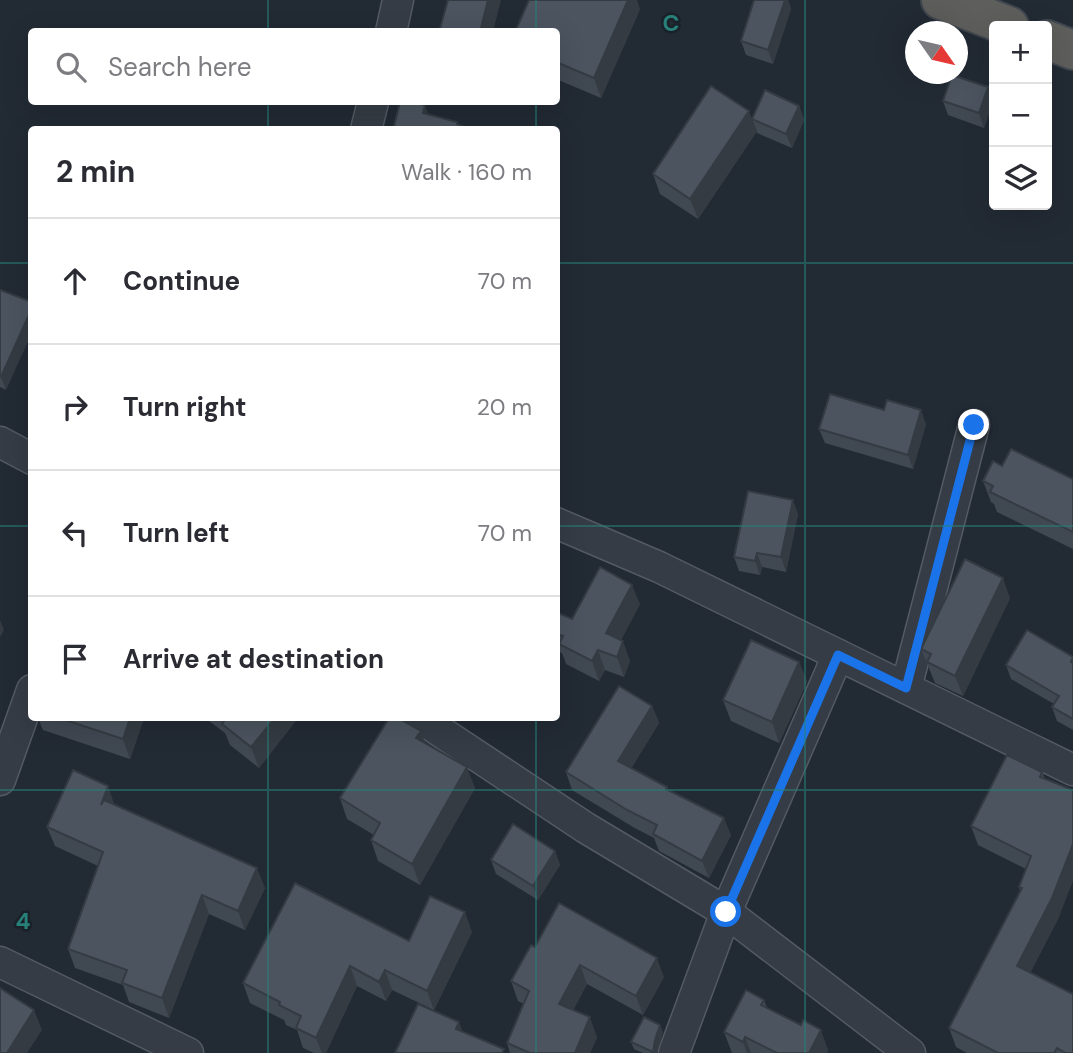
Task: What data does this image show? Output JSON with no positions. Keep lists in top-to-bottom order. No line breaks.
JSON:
{"north":"bottom right","page":{"map_buttons":["+","−"],"search":"Search here","heading":["2 min","Walk · 160 m"],"list":[["Continue","70 m"],["Turn right","20 m"],["Turn left","70 m"],"Arrive at destination"]},"grid":{"columns":["C"],"rows":["4"]}}
